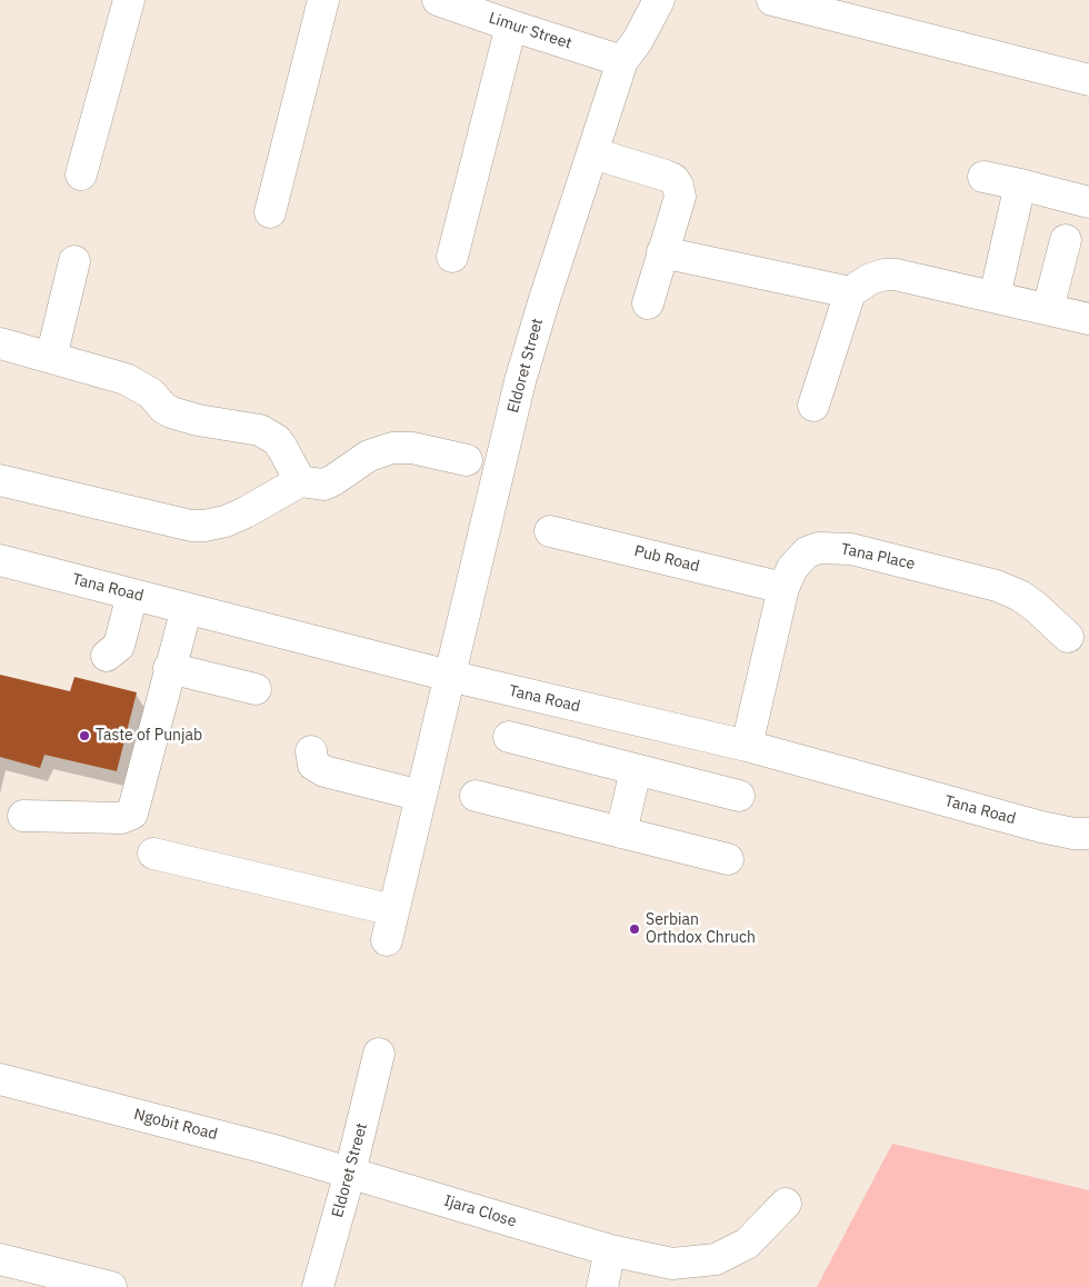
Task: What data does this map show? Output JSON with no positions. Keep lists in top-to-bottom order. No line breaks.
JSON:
{"streets":{"street":["Limur Street","Eldoret Street","Tana Place","Pub Road","Tana Road","Ngobit Road","Ijara Close"]},"crossings":[["Limur Street","Eldoret Street"],["Eldoret Street","Tana Road"],["Eldoret Street","Ngobit Road"],["Eldoret Street","Ijara Close"],["Tana Place","Pub Road"],["Tana Place","Tana Road"],["Ngobit Road","Ijara Close"]],"places":["Taste of Punjab","Serbian Orthdox Chruch"]}
